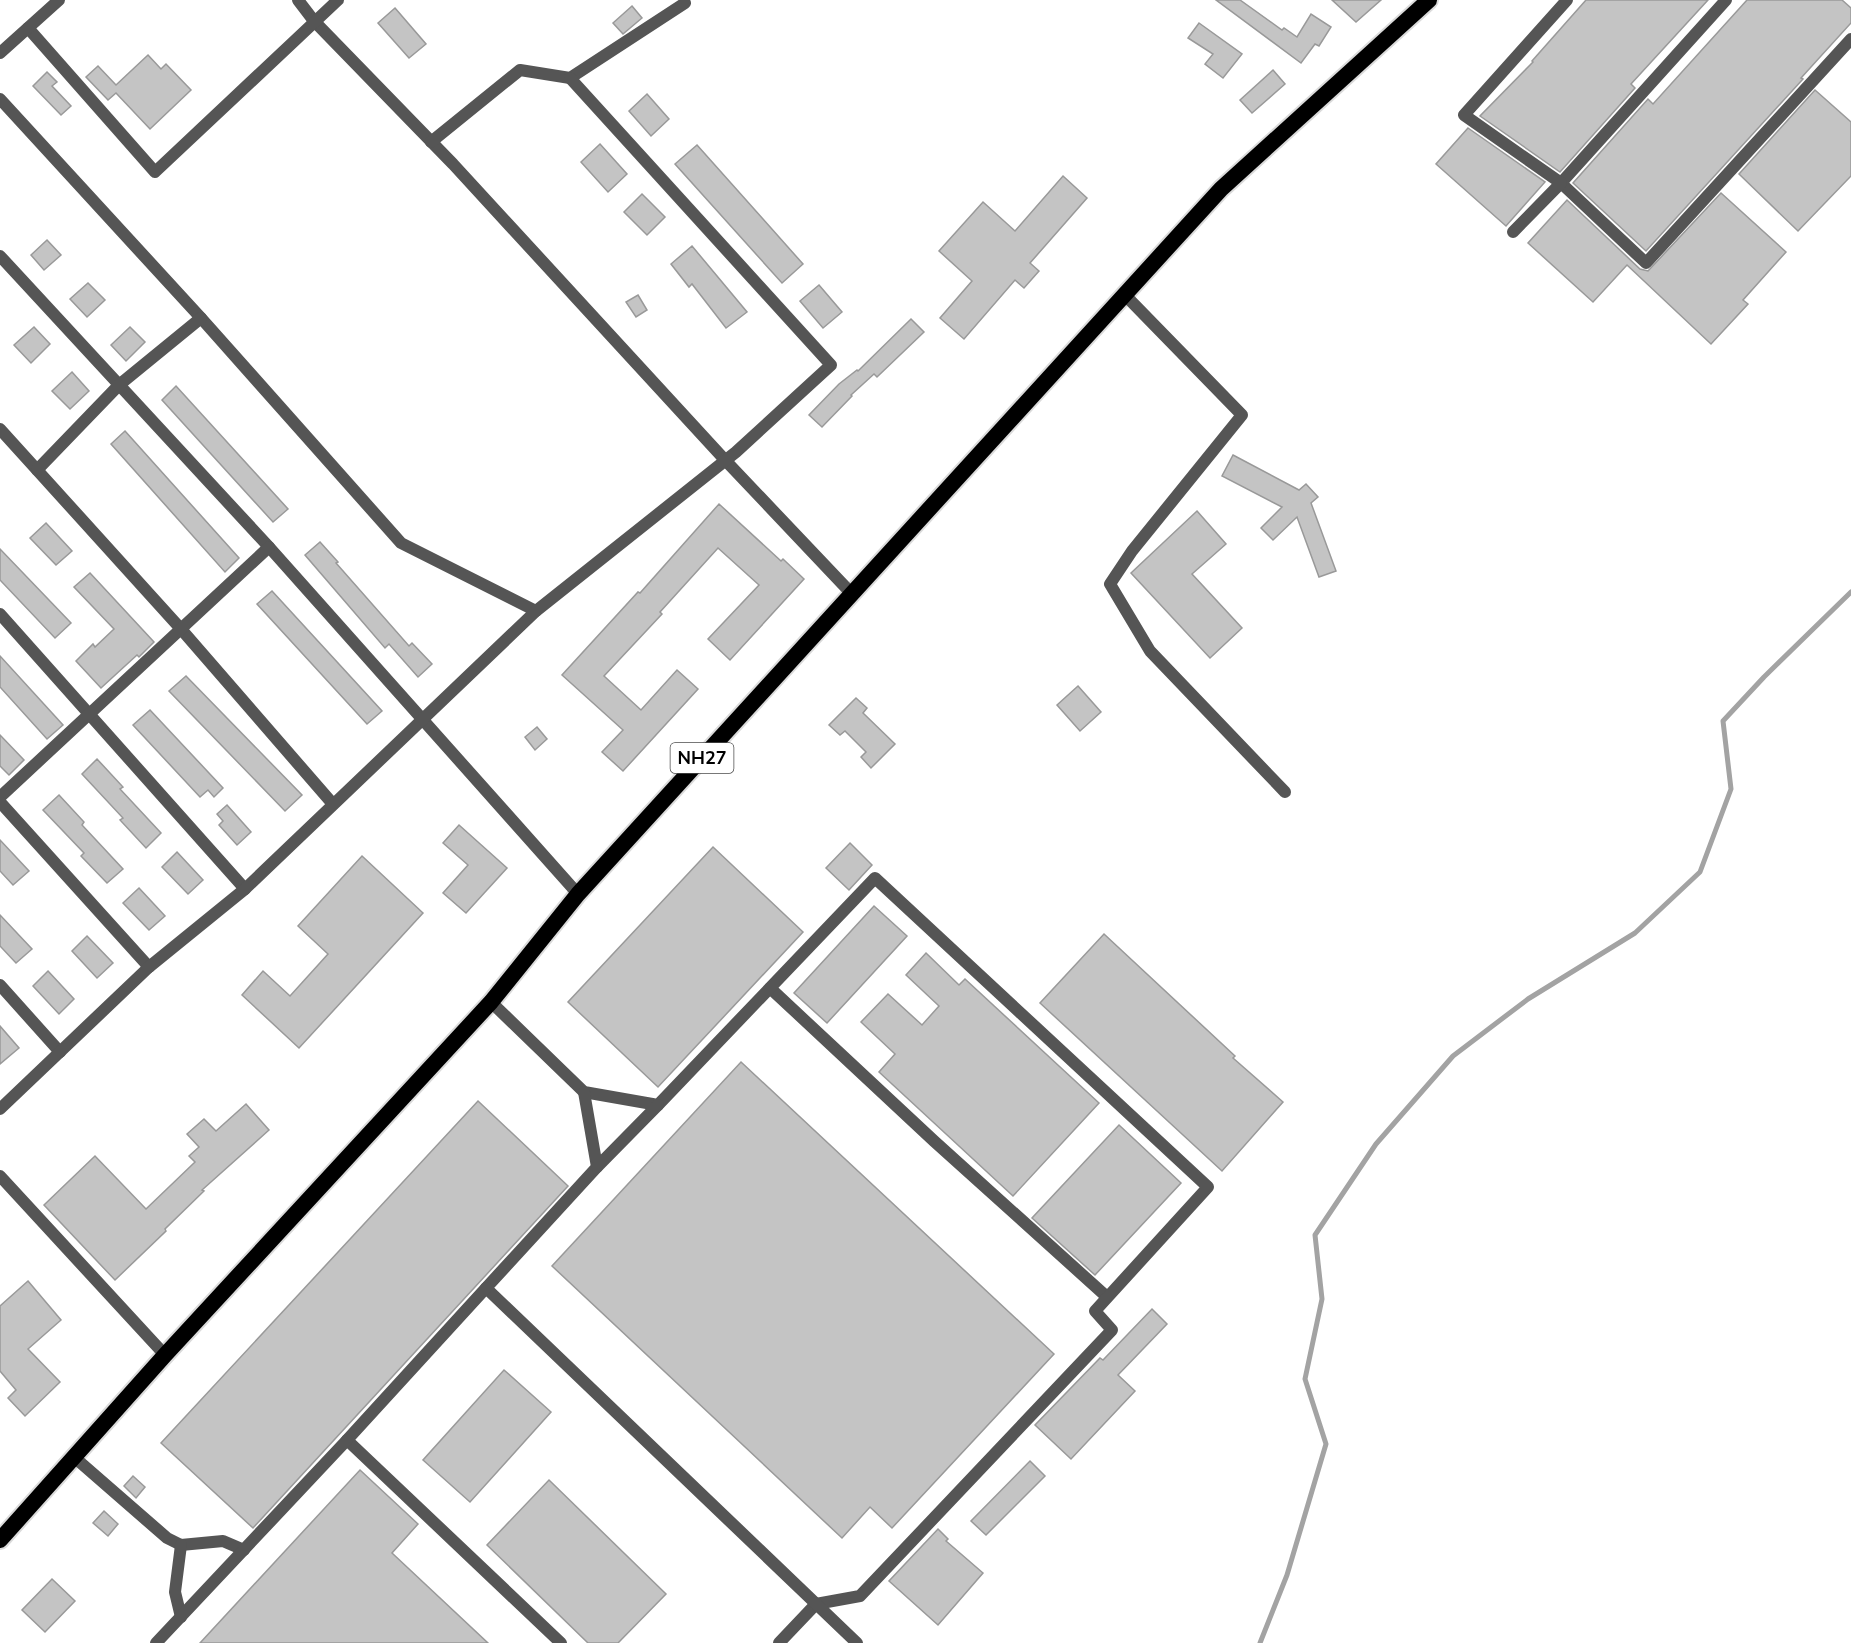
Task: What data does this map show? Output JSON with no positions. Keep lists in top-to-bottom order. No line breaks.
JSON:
{"streets":{"highway":["NH27"]}}
